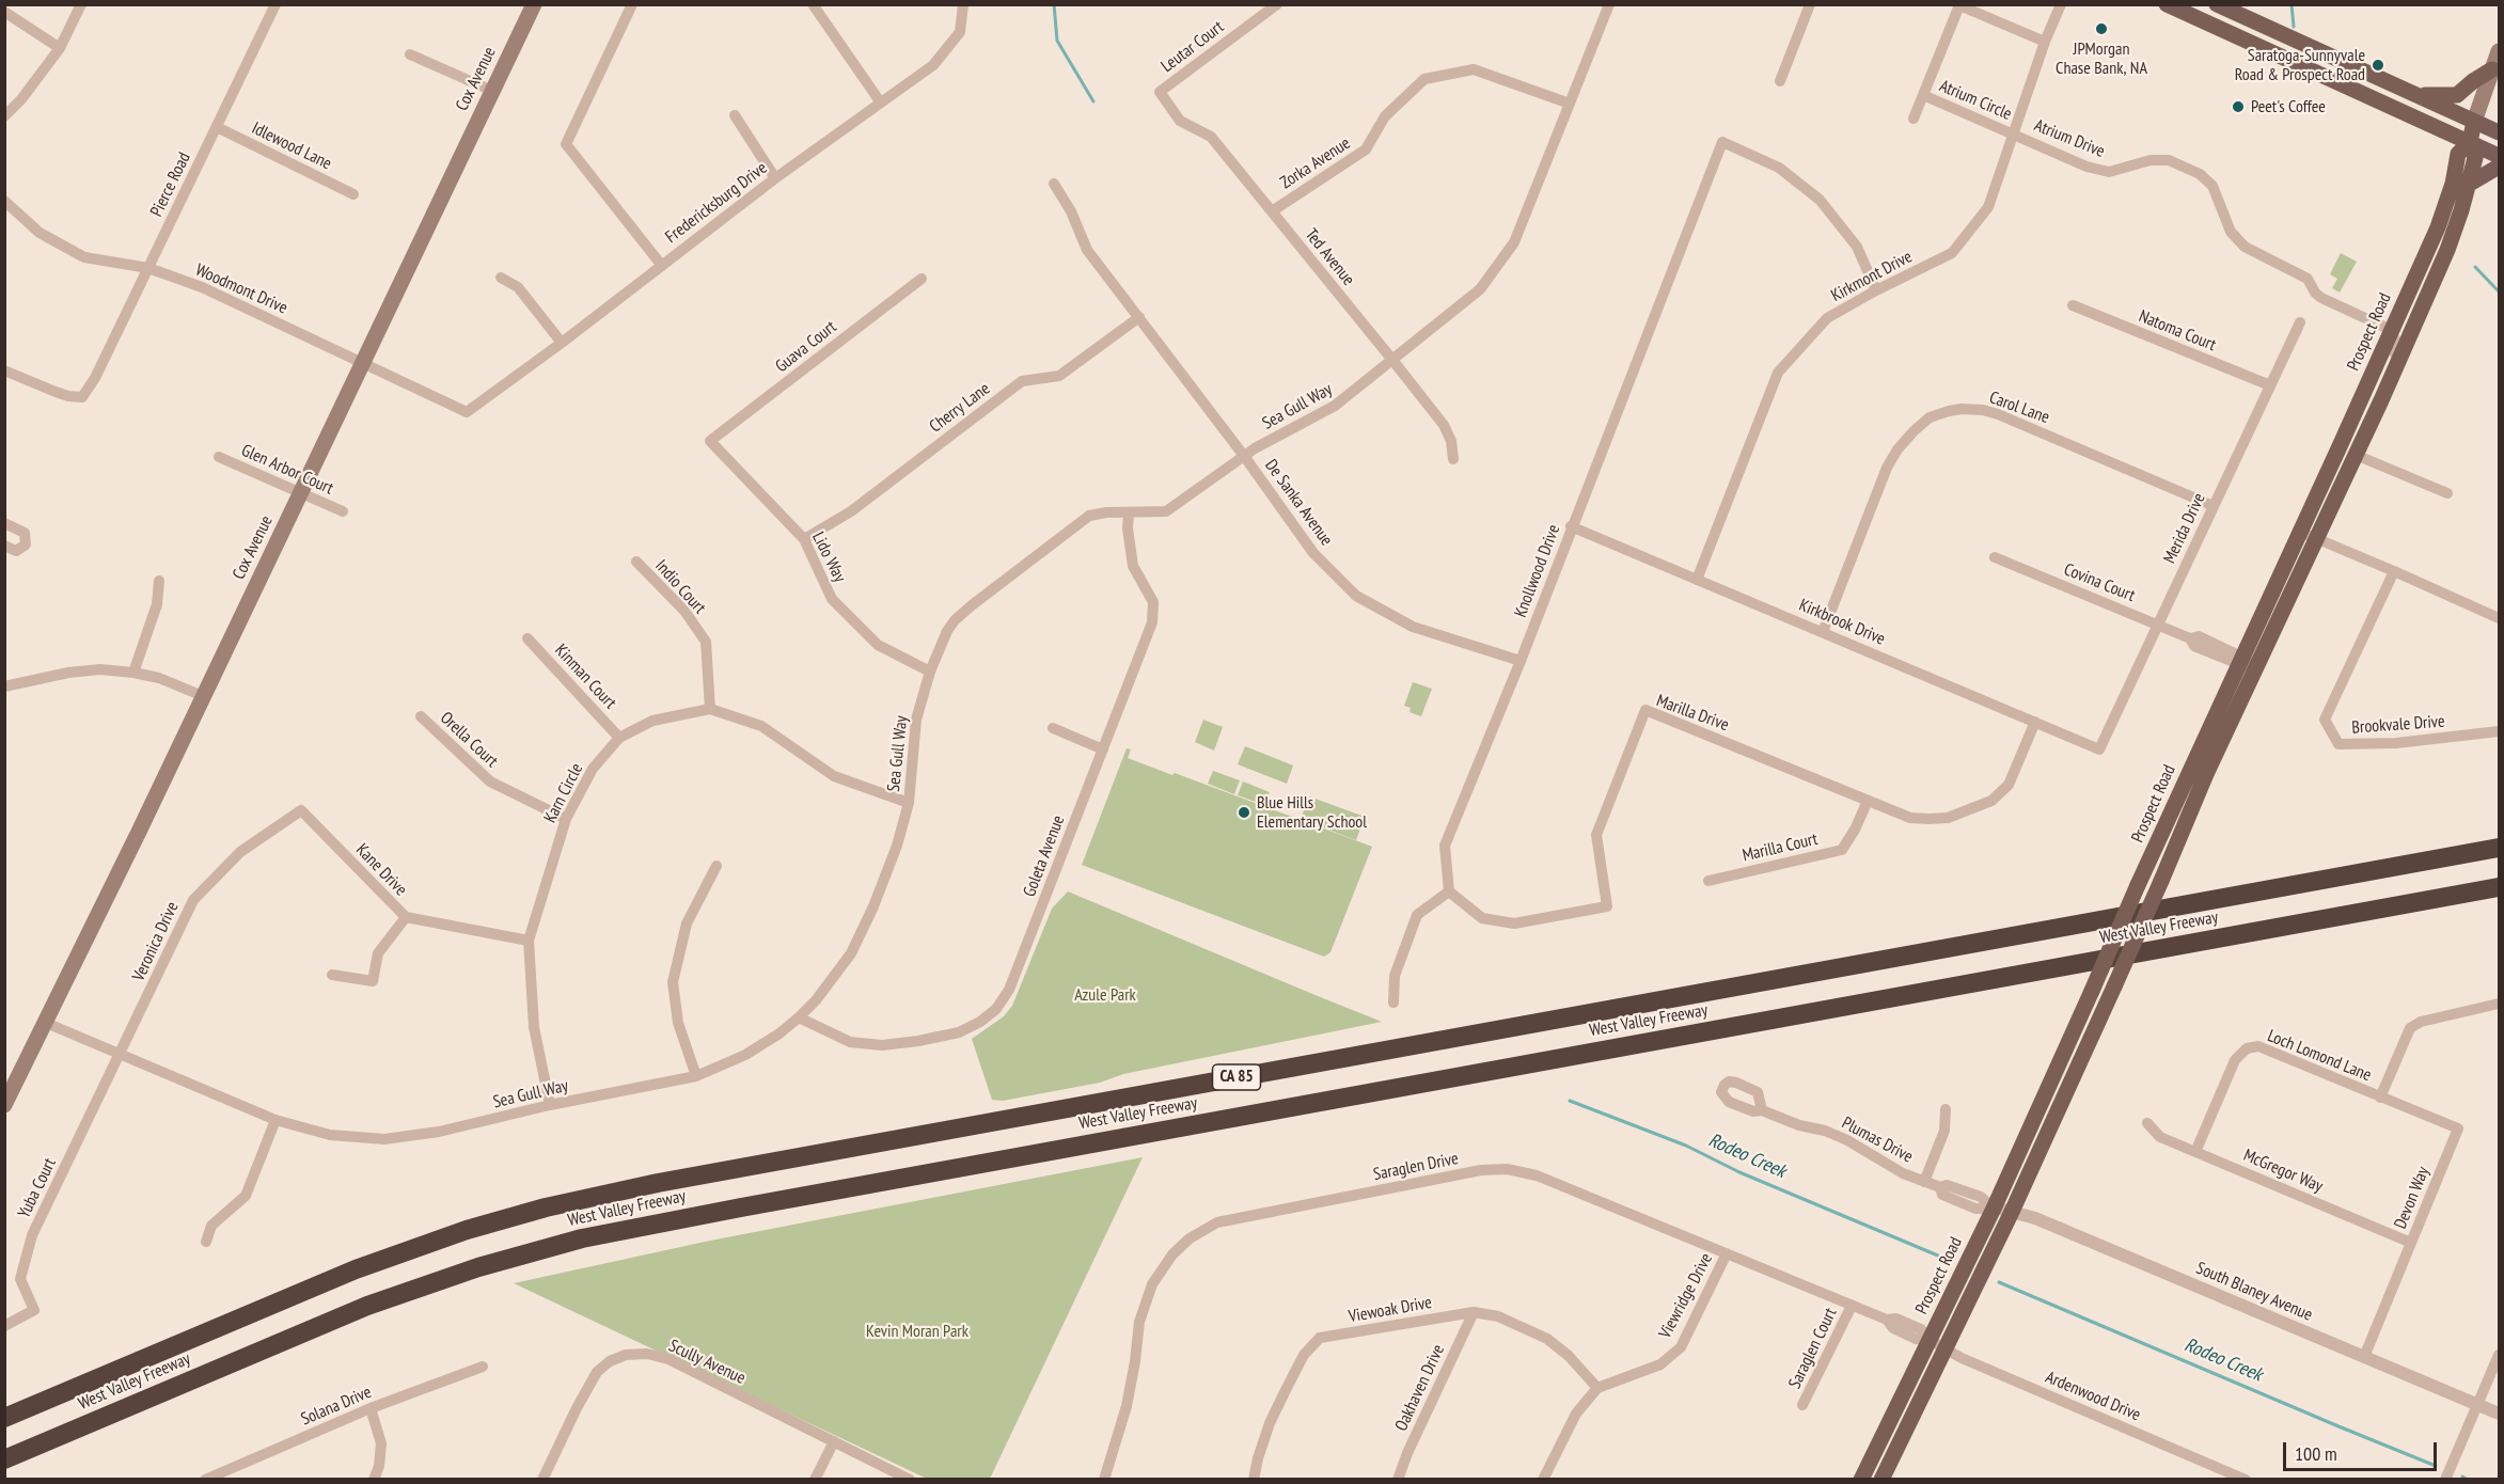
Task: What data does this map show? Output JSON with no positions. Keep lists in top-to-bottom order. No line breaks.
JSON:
{"streets":{"highway":["West Valley Freeway","CA 85"],"main road":["Cox Avenue","Prospect Road"],"street":["Leutar Court","Atrium Circle","Atrium Drive","Idlewood Lane","Zorka Avenue","Pierce Road","Fredericksburg Drive","Ted Avenue","Kirkmont Drive","Woodmont Drive","Natoma Court","Guava Court","Sea Gull Way","Cherry Lane","Carol Lane","Glen Arbor Court","De Sanka Avenue","Merida Drive","Lido Way","Knollwood Drive","Covina Court","Indio Court","Kirkbrook Drive","Kinman Court","Marilla Drive","Brookvale Drive","Orella Court","Karn Circle","Marilla Court","Goleta Avenue","Kane Drive","Veronica Drive","Loch Lomond Lane","Plumas Drive","Saraglen Drive","McGregor Way","Yuba Court","Devon Way","South Blaney Avenue","Viewridge Drive","Viewoak Drive","Saraglen Court","Scully Avenue","Oakhaven Drive","Ardenwood Drive","Solana Drive"]},"crossings":[["Leutar Court","Ted Avenue"],["Cox Avenue","Woodmont Drive"],["Cox Avenue","Sea Gull Way"],["Cox Avenue","Glen Arbor Court"],["Atrium Circle","Atrium Drive"],["Atrium Circle","Kirkmont Drive"],["Atrium Drive","Kirkmont Drive"],["Atrium Drive","Prospect Road"],["Idlewood Lane","Pierce Road"],["Zorka Avenue","Ted Avenue"],["Zorka Avenue","Sea Gull Way"],["Pierce Road","Woodmont Drive"],["Fredericksburg Drive","Woodmont Drive"],["Ted Avenue","Sea Gull Way"],["Kirkmont Drive","Knollwood Drive"],["Kirkmont Drive","Kirkbrook Drive"],["Natoma Court","Merida Drive"],["Prospect Road","Covina Court"],["Prospect Road","Plumas Drive"],["Prospect Road","Saraglen Drive"],["Prospect Road","South Blaney Avenue"],["Prospect Road","Ardenwood Drive"],["Guava Court","Lido Way"],["Sea Gull Way","De Sanka Avenue"],["Sea Gull Way","Lido Way"],["Sea Gull Way","Karn Circle"],["Sea Gull Way","Goleta Avenue"],["Sea Gull Way","Veronica Drive"],["Sea Gull Way","Yuba Court"],["Cherry Lane","De Sanka Avenue"],["Cherry Lane","Lido Way"],["Carol Lane","Merida Drive"],["Carol Lane","Kirkbrook Drive"],["De Sanka Avenue","Knollwood Drive"],["Merida Drive","Covina Court"],["Merida Drive","Kirkbrook Drive"],["Knollwood Drive","Kirkbrook Drive"],["Knollwood Drive","Marilla Drive"],["Indio Court","Karn Circle"],["Kirkbrook Drive","Marilla Drive"],["Kinman Court","Karn Circle"],["Marilla Drive","Marilla Court"],["Orella Court","Karn Circle"],["Karn Circle","Kane Drive"],["Kane Drive","Veronica Drive"],["Veronica Drive","Yuba Court"],["Loch Lomond Lane","McGregor Way"],["Loch Lomond Lane","Devon Way"],["Plumas Drive","South Blaney Avenue"],["Saraglen Drive","Viewridge Drive"],["Saraglen Drive","Saraglen Court"],["Saraglen Drive","Ardenwood Drive"],["McGregor Way","Devon Way"],["Devon Way","South Blaney Avenue"],["Viewridge Drive","Viewoak Drive"],["Viewoak Drive","Oakhaven Drive"]],"water":["Rodeo Creek"],"parks":["Azule Park","Kevin Moran Park"],"places":["JPMorgan Chase Bank, NA","Saratoga-Sunnyvale Road & Prospect Road","Peet's Coffee","Blue Hills Elementary School"],"scale_bar":"100 m"}
